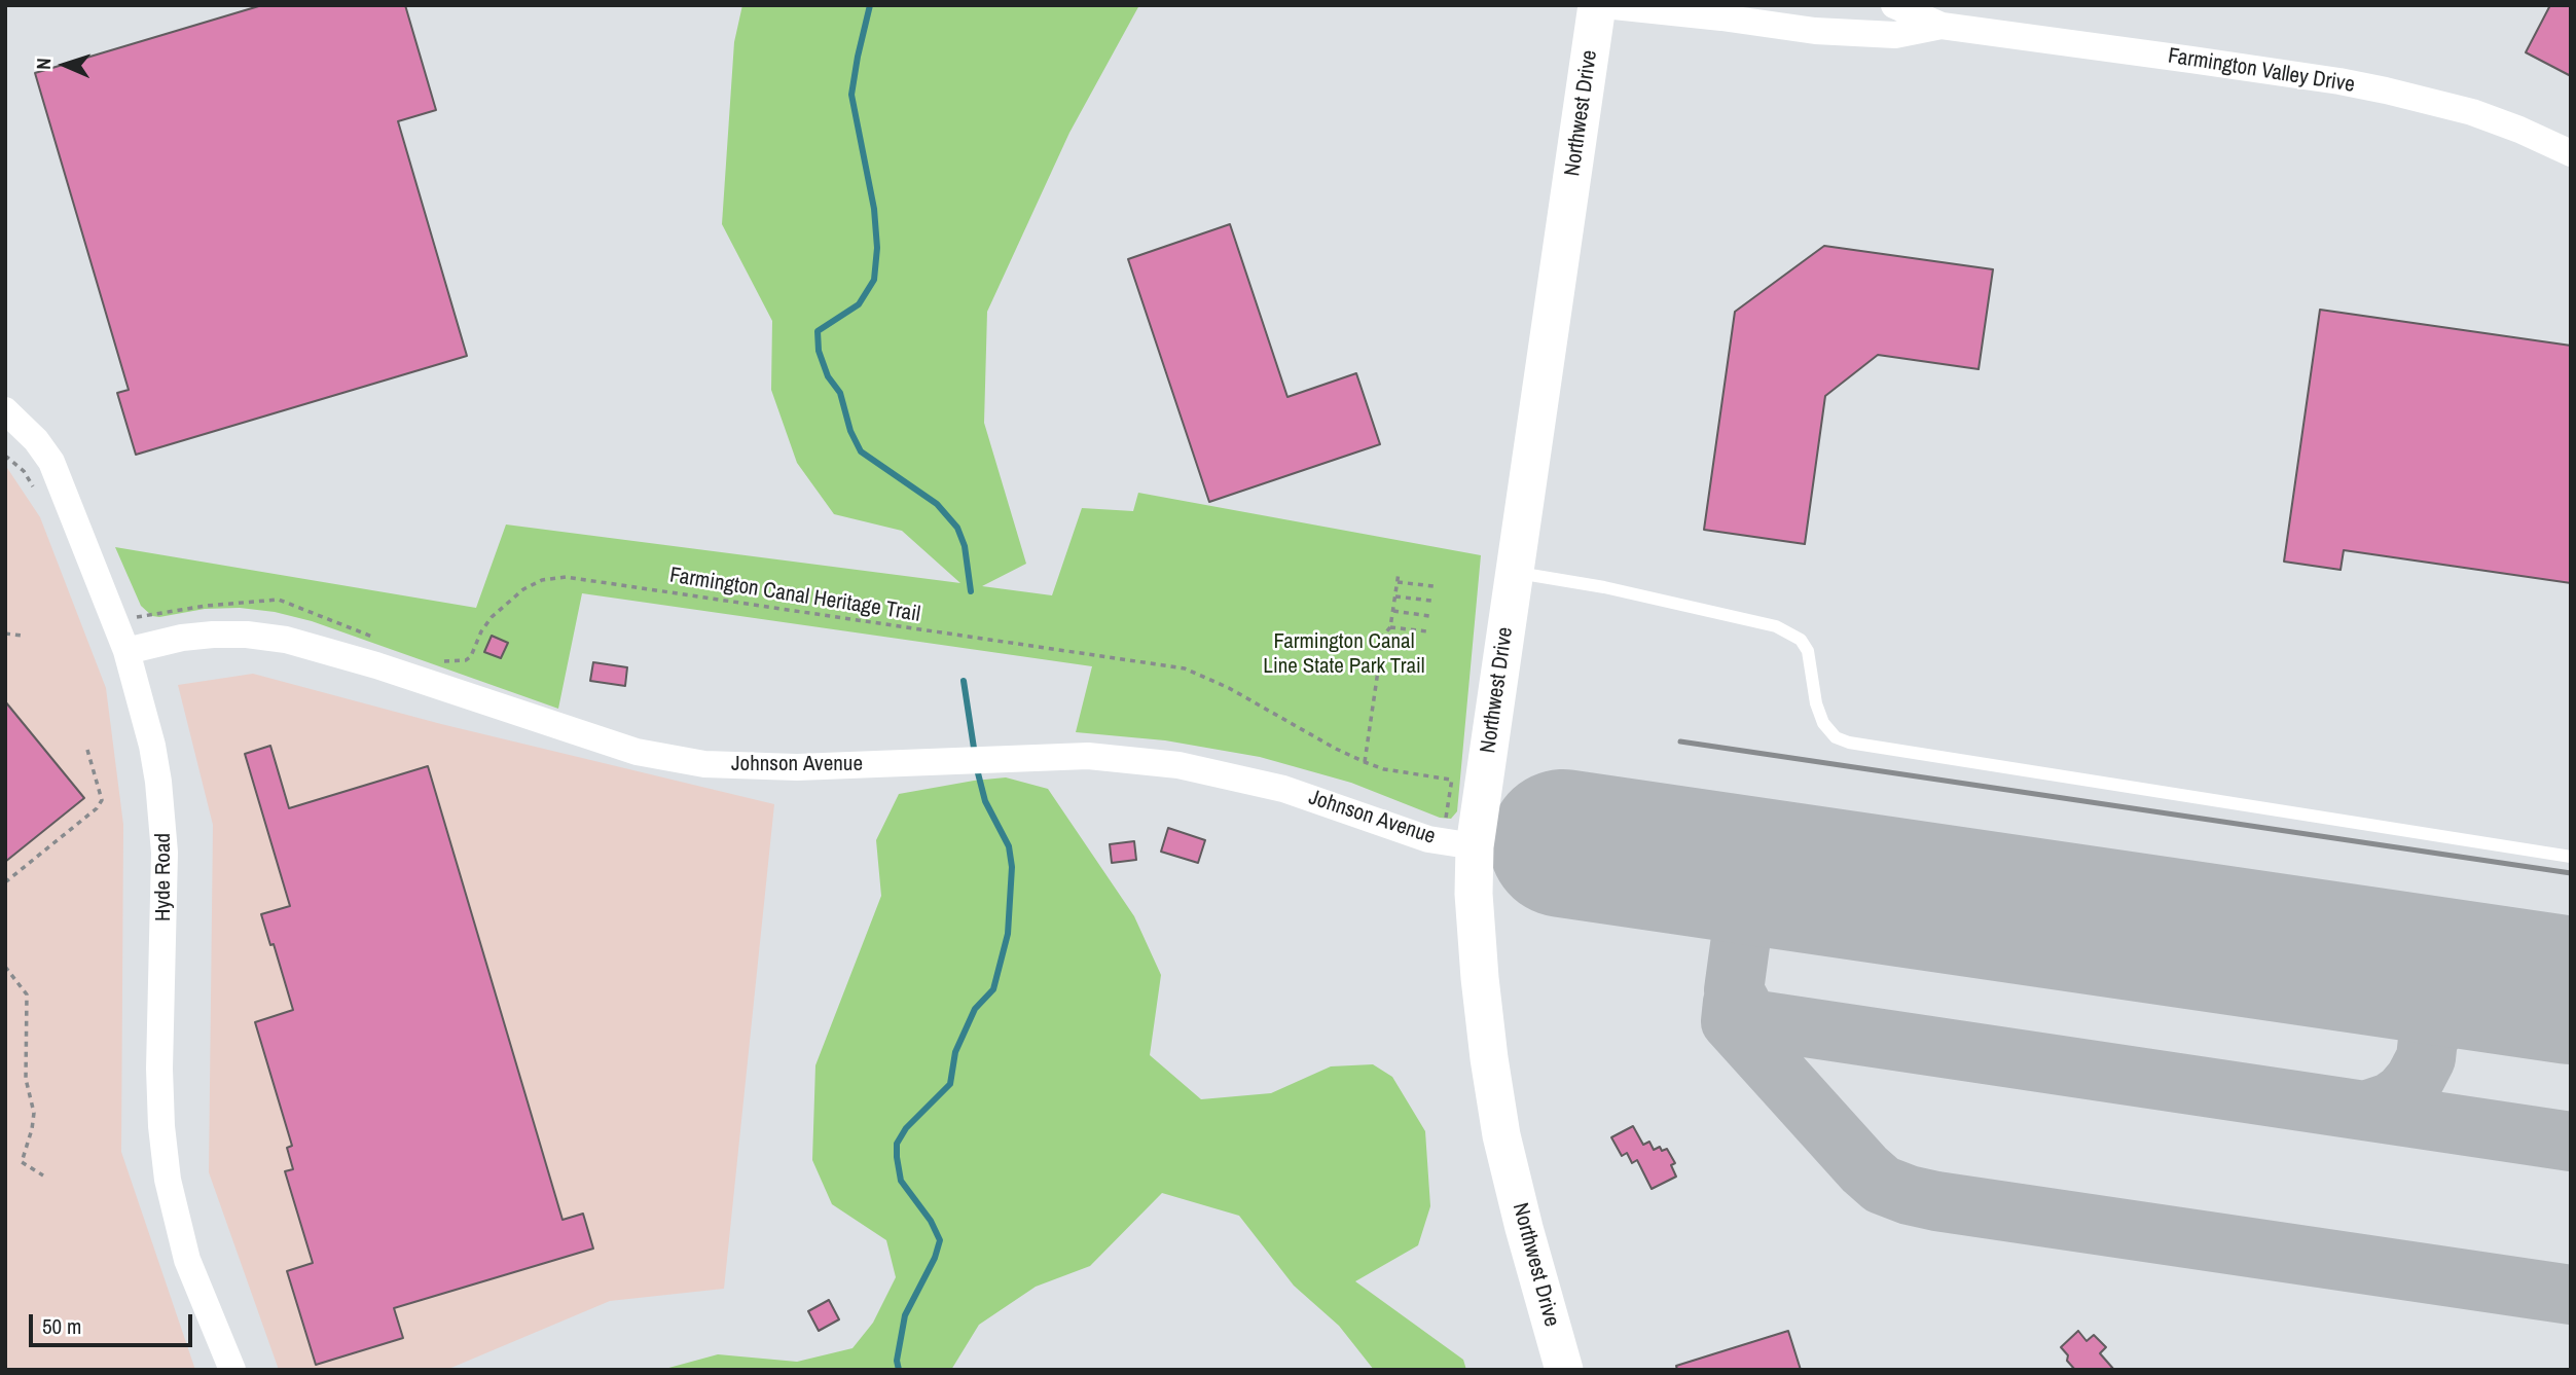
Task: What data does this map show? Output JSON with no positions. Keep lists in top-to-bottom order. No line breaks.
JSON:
{"streets":{"main road":["Northwest Drive"],"street":["Farmington Valley Drive","Johnson Avenue","Hyde Road"],"path":["Farmington Canal Heritage Trail"]},"crossings":[["Northwest Drive","Johnson Avenue"],["Johnson Avenue","Hyde Road"]],"parks":["Farmington Canal Line State Park Trail"],"scale_bar":"50 m","north":"left"}
